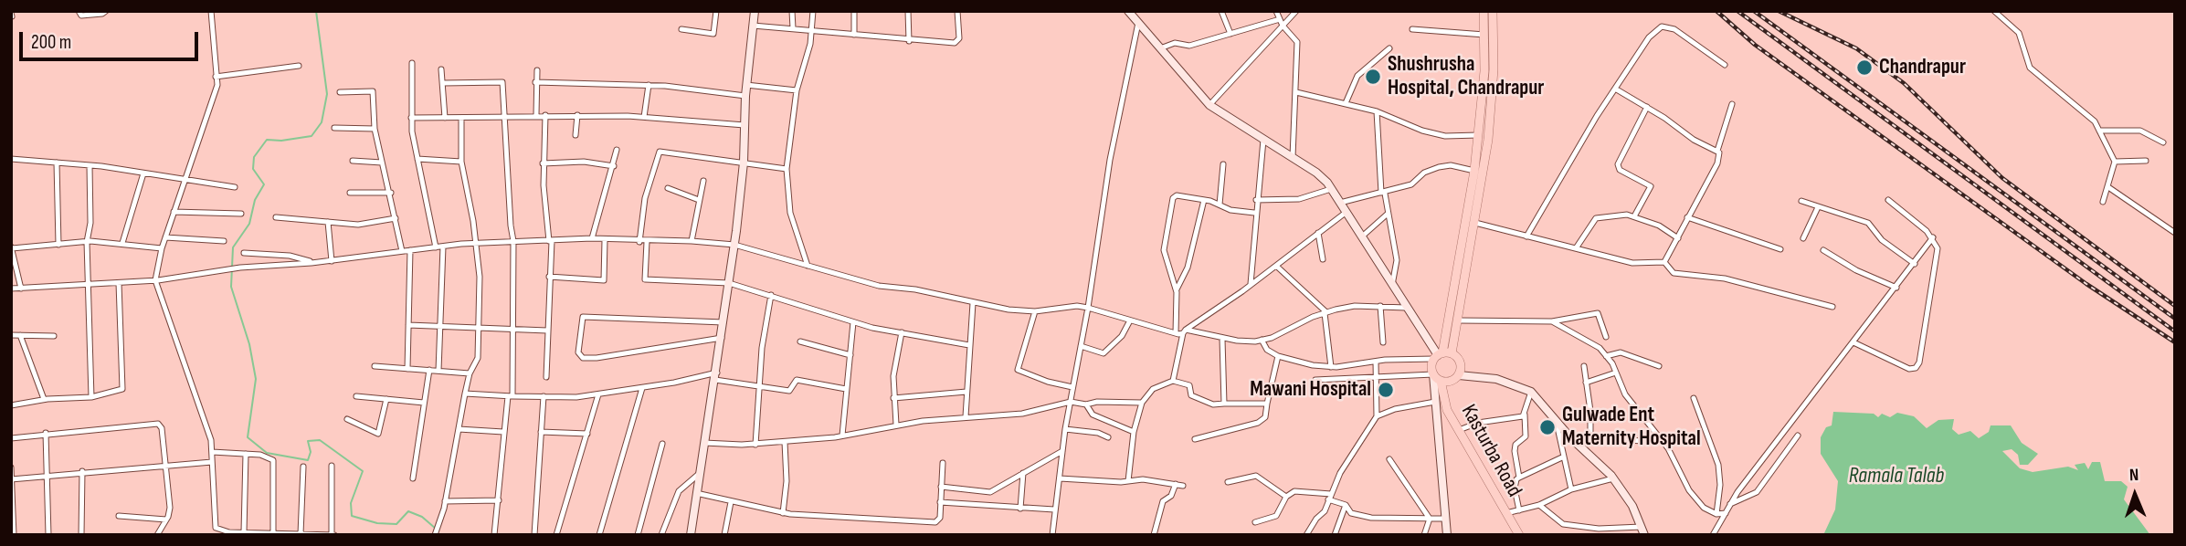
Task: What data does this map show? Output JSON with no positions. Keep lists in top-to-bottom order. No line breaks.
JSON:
{"streets":{"main road":["Kasturba Road"]},"water":["Ramala Talab"],"places":["Chandrapur","Shushrusha Hospital, Chandrapur","Mawani Hospital","Gulwade Ent Maternity Hospital"],"scale_bar":"200 m","north":"top"}
